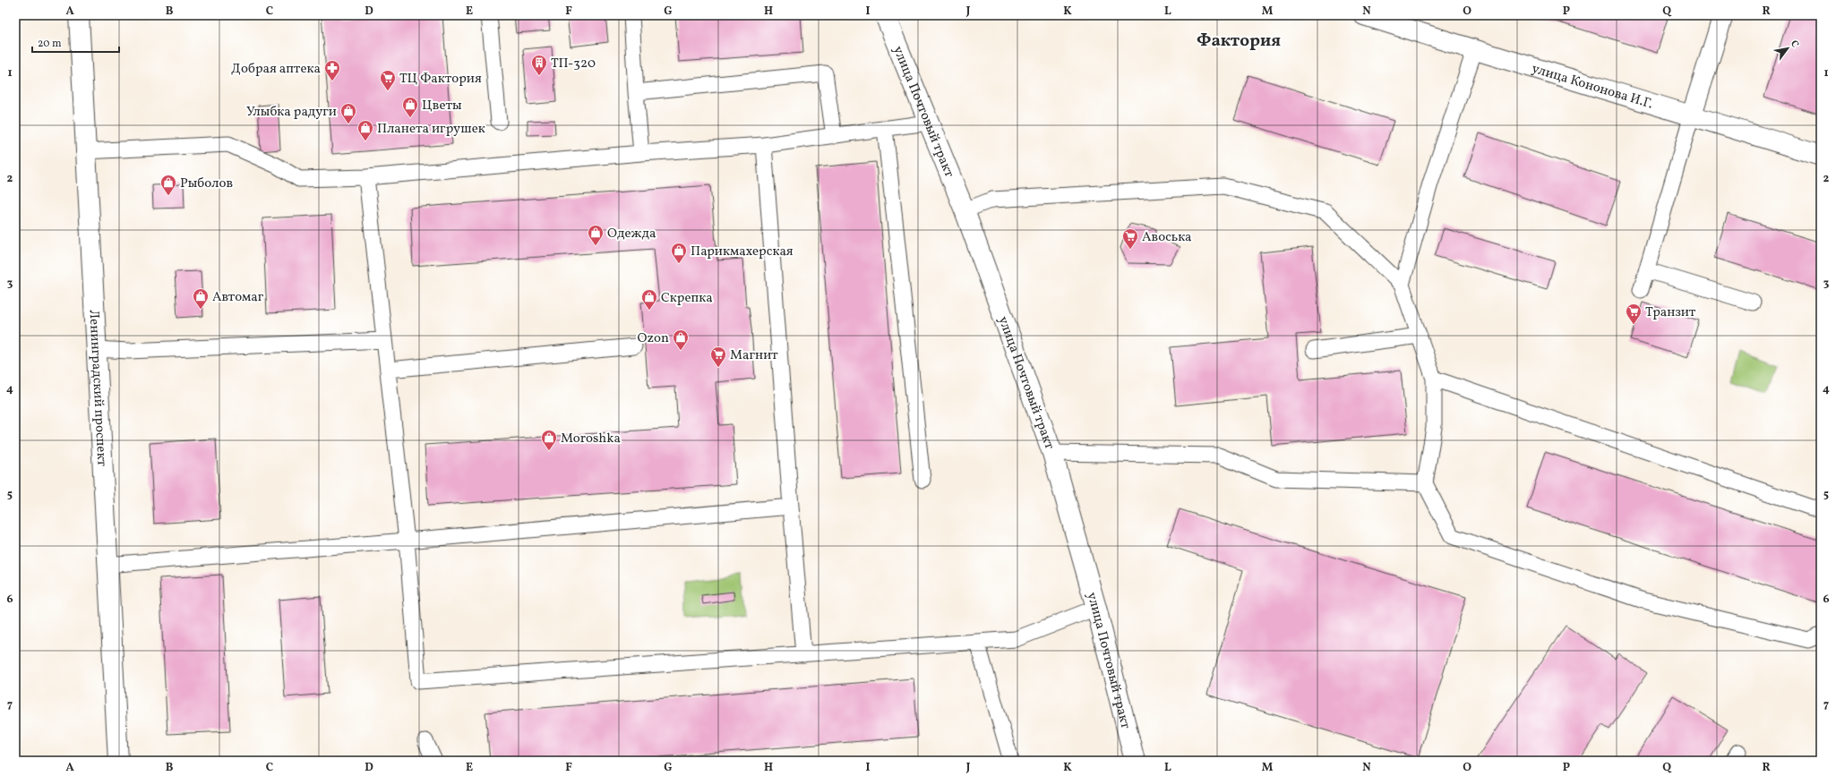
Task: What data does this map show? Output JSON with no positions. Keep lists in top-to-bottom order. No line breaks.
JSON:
{"streets":{"street":["улица Кононова И.Г.","улица Почтовый тракт","Ленинградский проспект"]},"districts":["Фактория"],"places":{"building":["ТП-320"],"pharmacy":["Добрая аптека"],"supermarket":["ТЦ Фактория","Авоська","Транзит","Магнит"],"shop":["Цветы","Улыбка радуги","Планета игрушек","Рыболов","Одежда","Парикмахерская","Автомаг","Скрепка","Ozon","Moroshka"]},"scale_bar":"20 m","north":"top right","grid":{"columns":["A","B","C","D","E","F","G","H","I","J","K","L","M","N","O","P","Q","R"],"rows":["1","2","3","4","5","6","7"]}}
